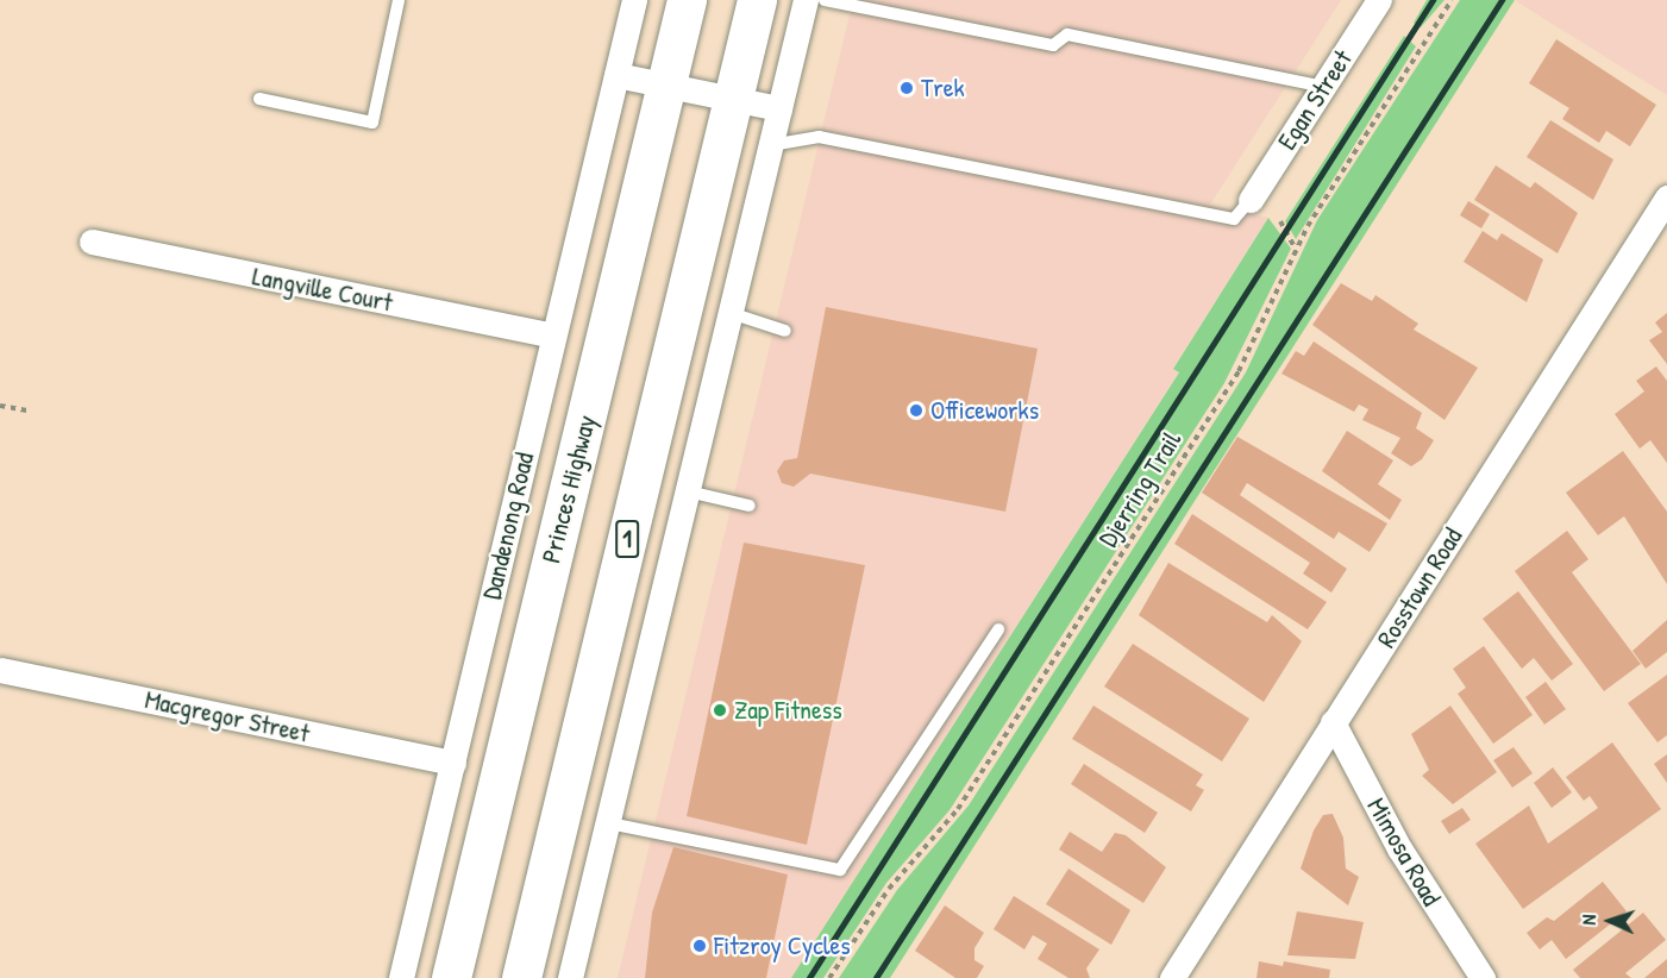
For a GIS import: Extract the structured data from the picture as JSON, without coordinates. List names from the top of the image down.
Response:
{
  "streets": {
    "highway": ["Princes Highway", "1"],
    "street": [
      "Egan Street",
      "Langville Court",
      "Dandenong Road",
      "Rosstown Road",
      "Macgregor Street",
      "Mimosa Road"
    ],
    "path": ["Djerring Trail"]
  },
  "crossings": [
    ["Langville Court", "Dandenong Road"],
    ["Dandenong Road", "Macgregor Street"],
    ["Rosstown Road", "Mimosa Road"]
  ],
  "places": [
    "Trek",
    "Officeworks",
    "Zap Fitness",
    "Fitzroy Cycles"
  ],
  "north": "left"
}
